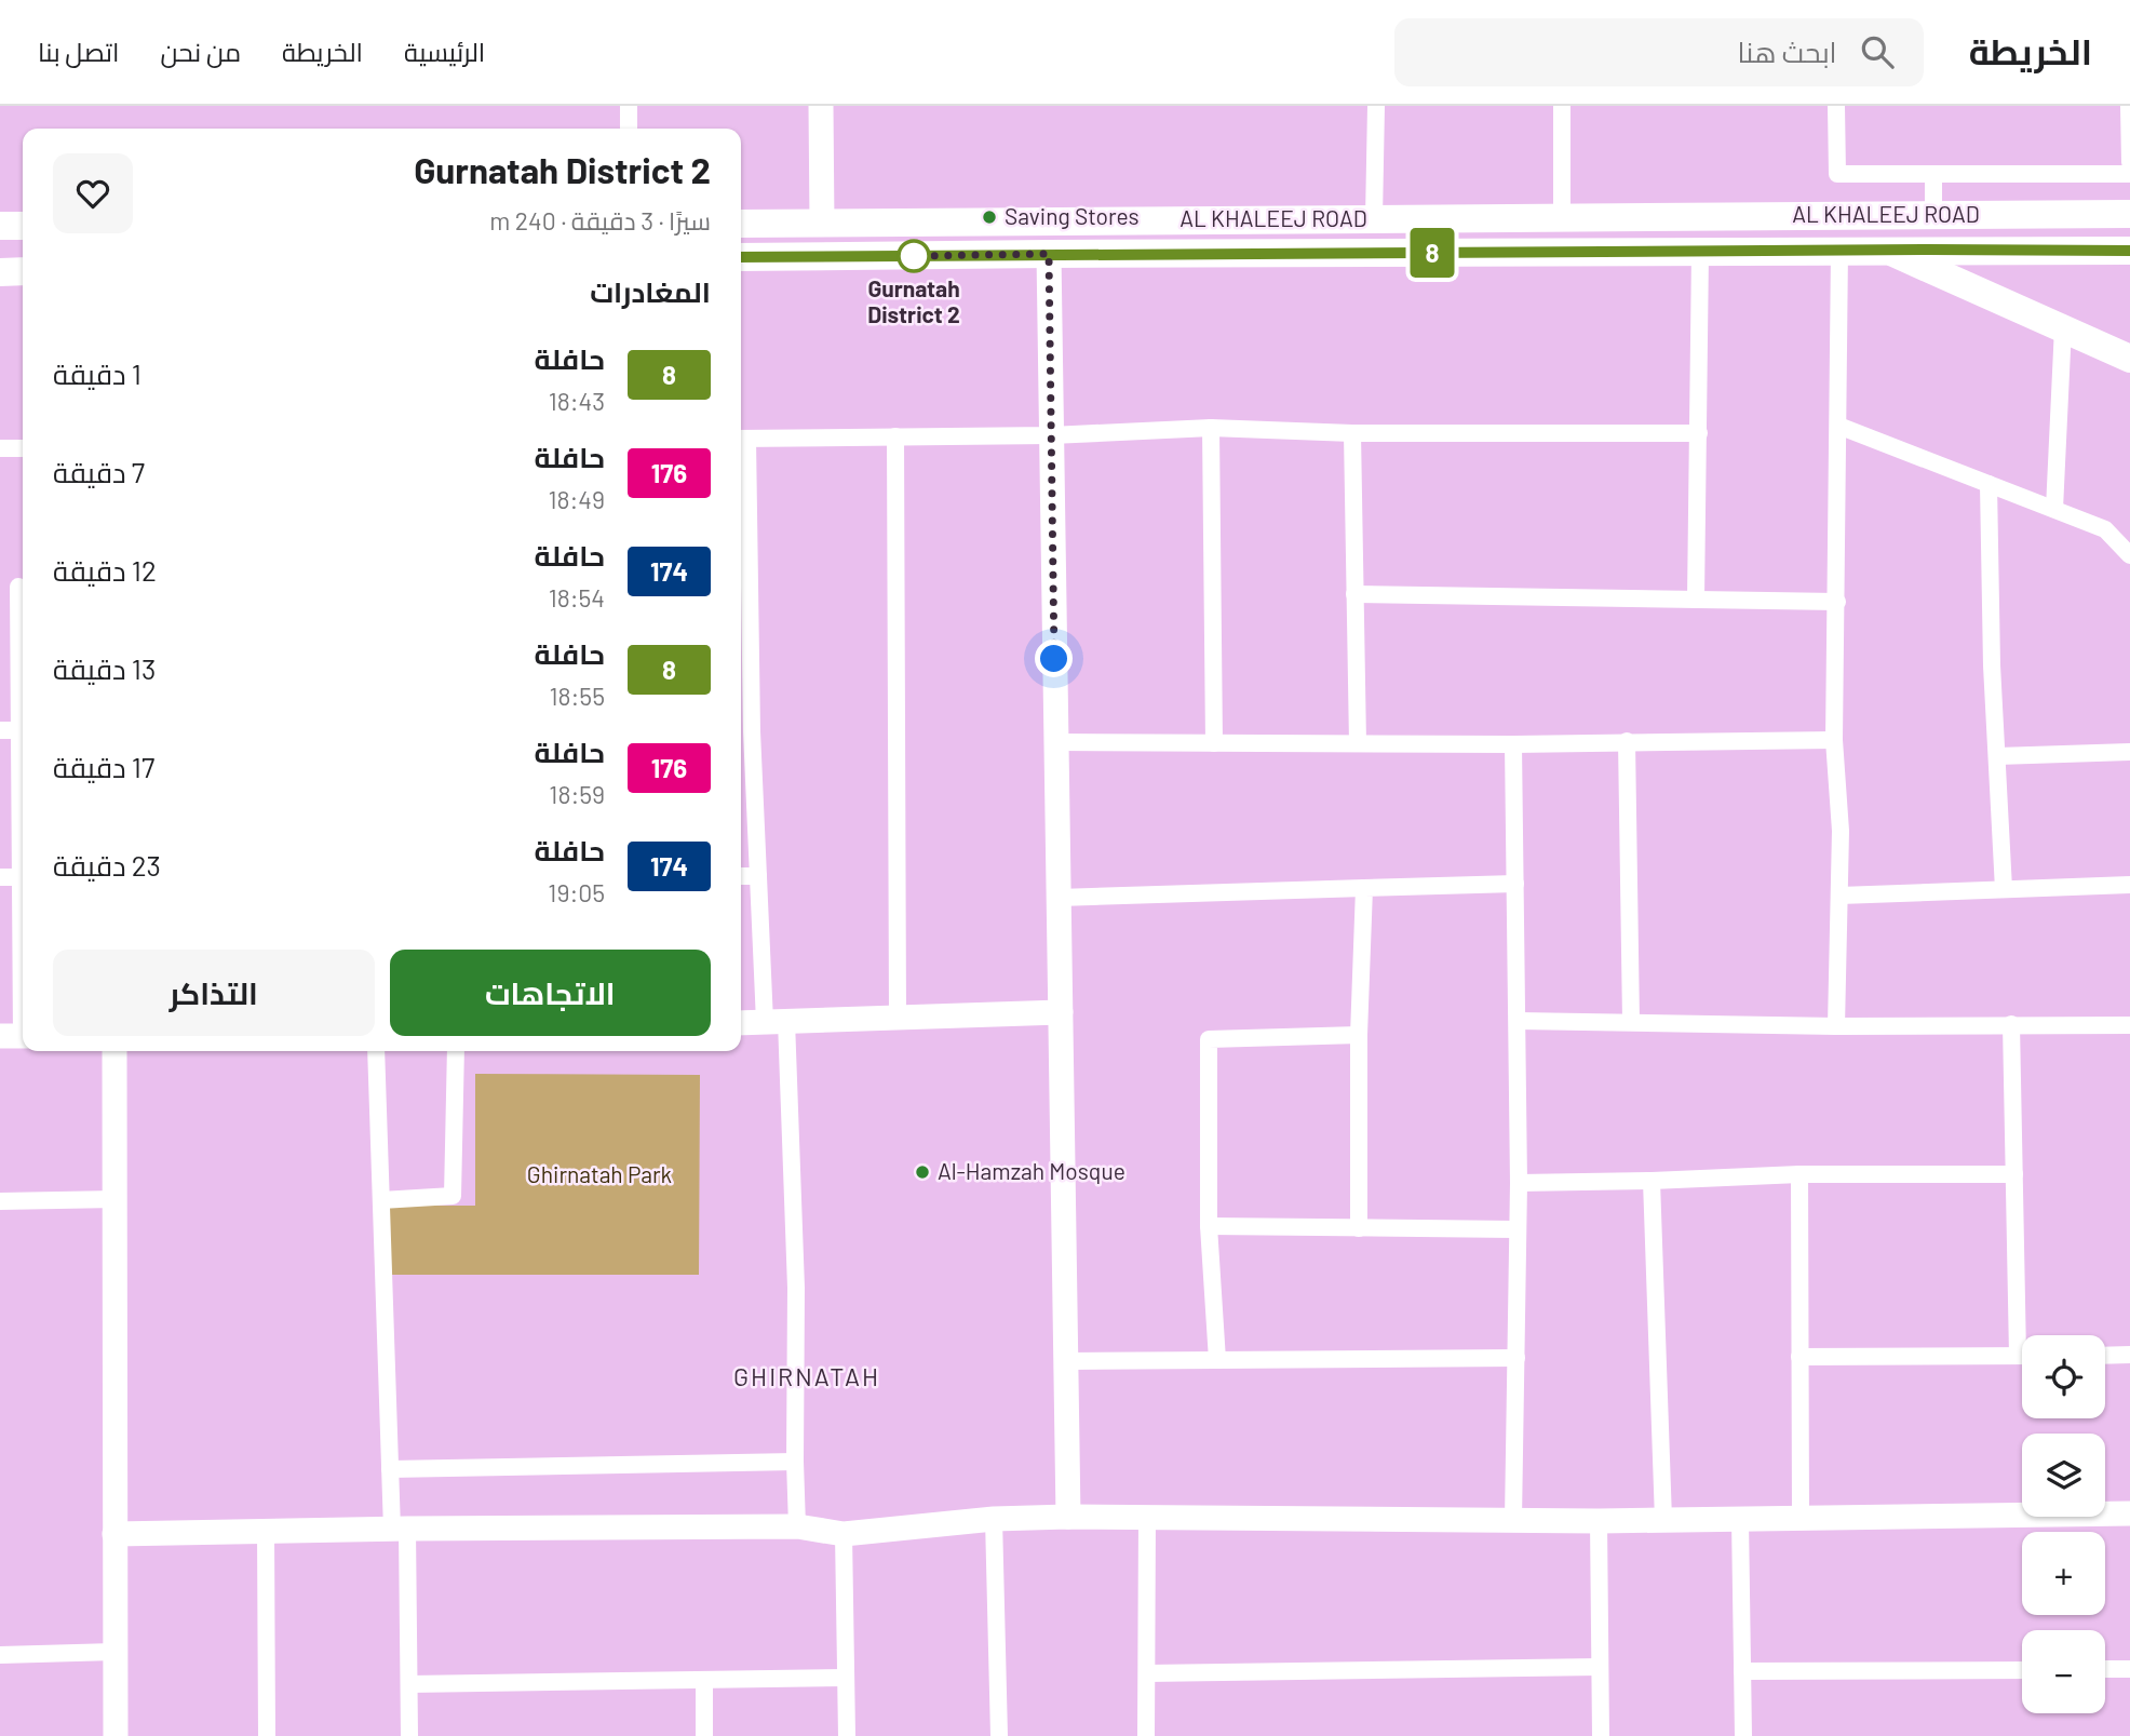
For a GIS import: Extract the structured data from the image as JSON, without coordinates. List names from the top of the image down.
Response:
{
  "streets": {
    "main road": ["AL KHALEEJ ROAD"]
  },
  "districts": ["GHIRNATAH"],
  "parks": ["Ghirnatah Park"],
  "places": ["Saving Stores", "Gurnatah District 2", "Al-Hamzah Mosque"],
  "lines": ["bus line 8"],
  "page": {
    "header": "الخريطة",
    "search": "ابحث هنا",
    "nav": [
      "الرئيسية",
      "الخريطة",
      "من نحن",
      "اتصل بنا"
    ],
    "on_map": "8",
    "heading": [
      ["Gurnatah District 2", "سيرًا · 3 دقيقة · 240 m"],
      "المغادرات"
    ],
    "list": [
      {
        "mark": "8",
        "name": "حافلة",
        "note": "18:43",
        "value": "1 دقيقة"
      },
      {
        "mark": "176",
        "name": "حافلة",
        "note": "18:49",
        "value": "7 دقيقة"
      },
      {
        "mark": "174",
        "name": "حافلة",
        "note": "18:54",
        "value": "12 دقيقة"
      },
      {
        "mark": "8",
        "name": "حافلة",
        "note": "18:55",
        "value": "13 دقيقة"
      },
      {
        "mark": "176",
        "name": "حافلة",
        "note": "18:59",
        "value": "17 دقيقة"
      },
      {
        "mark": "174",
        "name": "حافلة",
        "note": "19:05",
        "value": "23 دقيقة"
      }
    ],
    "buttons": ["الاتجاهات", "التذاكر"],
    "map_buttons": ["+", "−"]
  }
}
